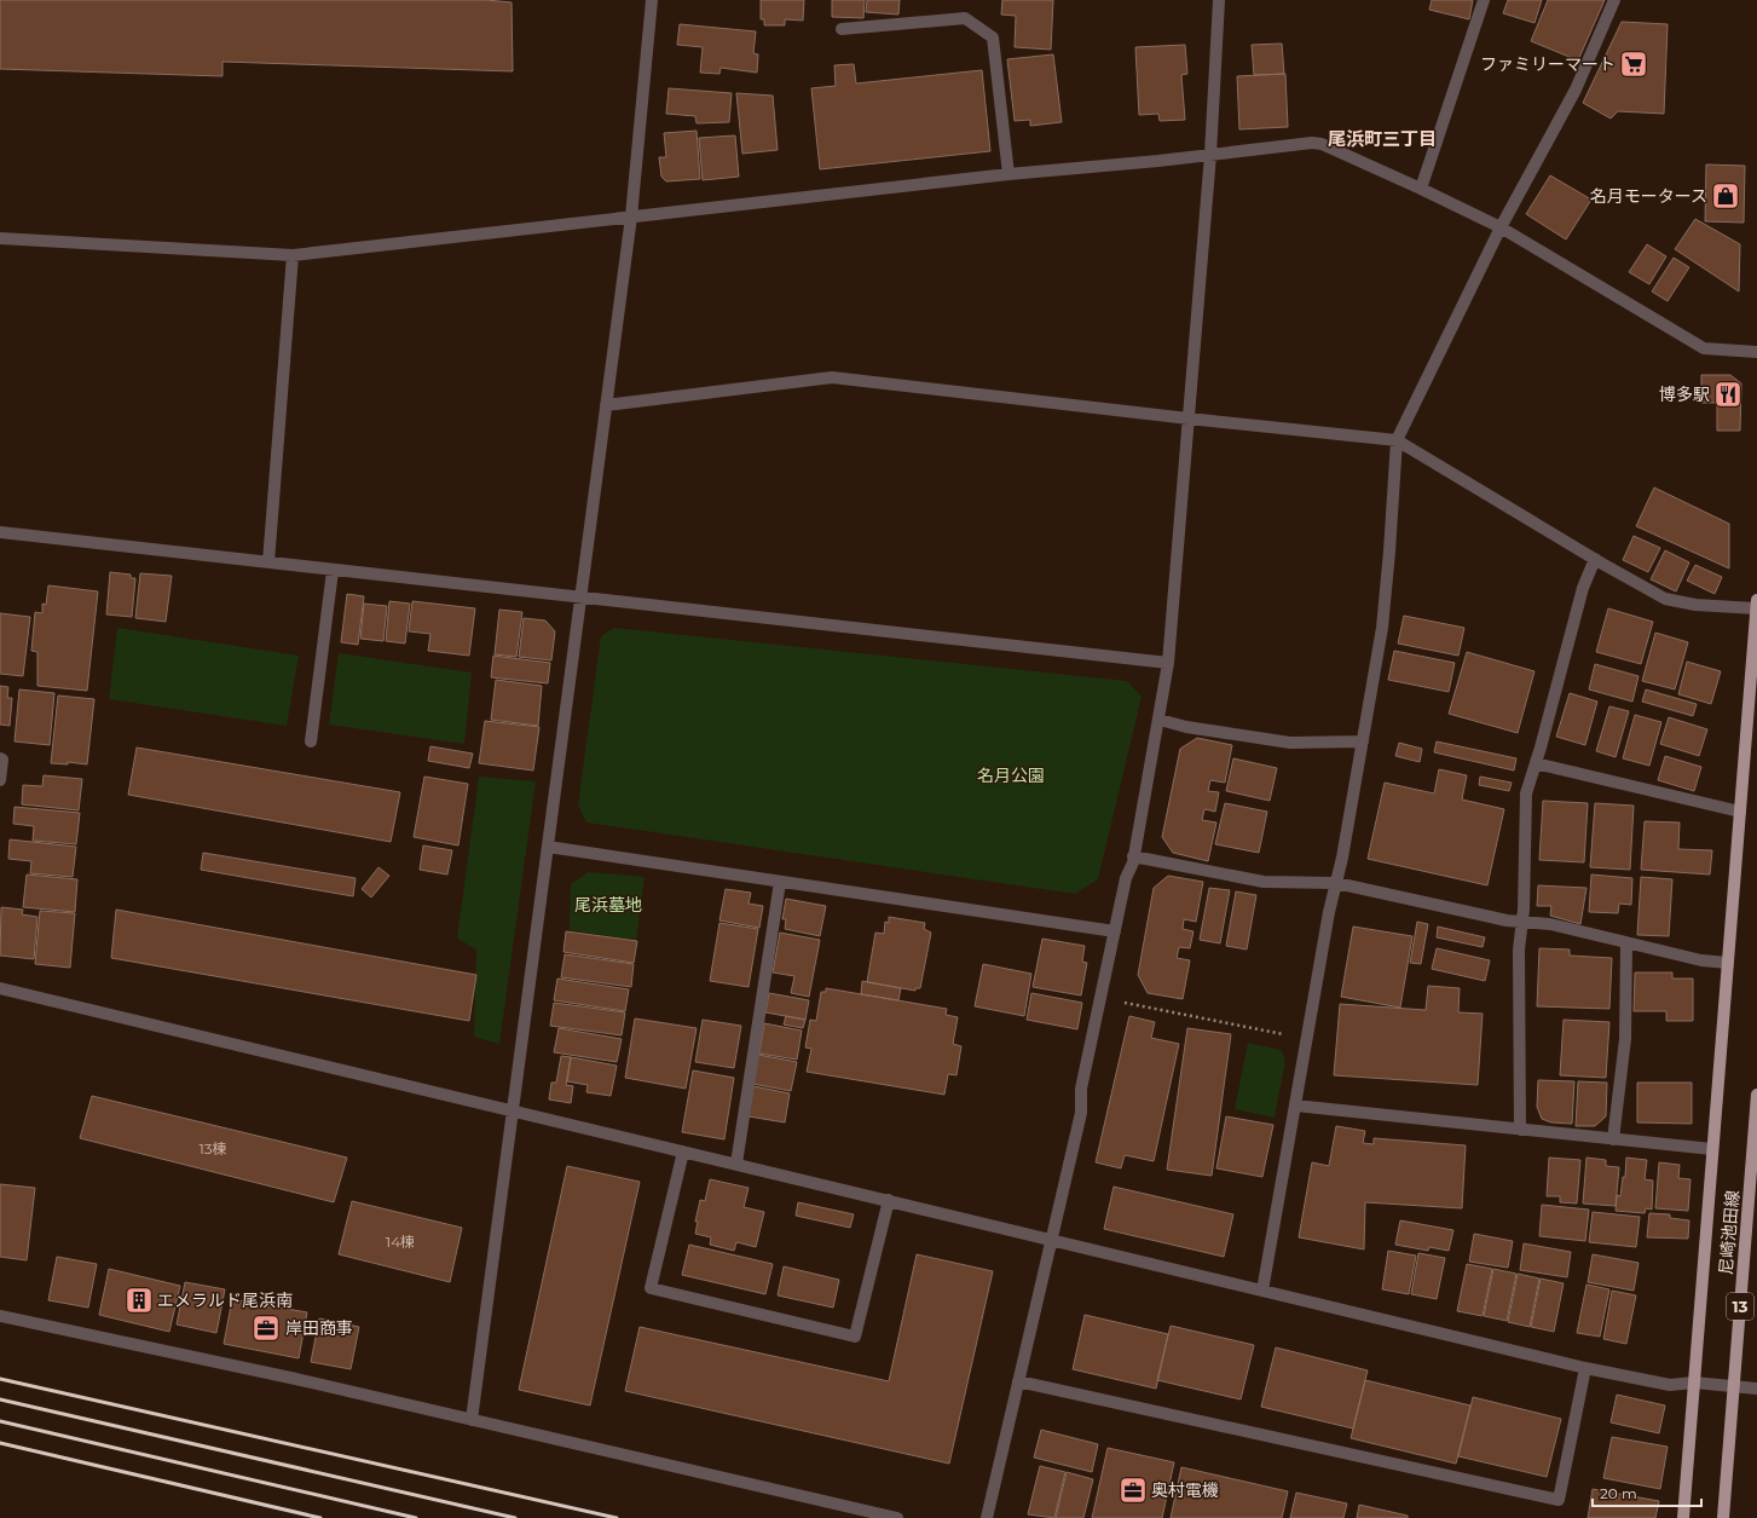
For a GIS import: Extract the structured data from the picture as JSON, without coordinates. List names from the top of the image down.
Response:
{
  "streets": {
    "main road": ["尼崎池田線", "13"]
  },
  "districts": ["尾浜町三丁目"],
  "parks": ["名月公園", "尾浜墓地"],
  "places": {
    "supermarket": ["ファミリーマート"],
    "shop": ["名月モータース"],
    "restaurant": ["博多駅"],
    "building": ["エメラルド尾浜南"],
    "office": ["岸田商事", "奥村電機"]
  },
  "house_numbers": ["13棟", "14棟"],
  "scale_bar": "20 m"
}
